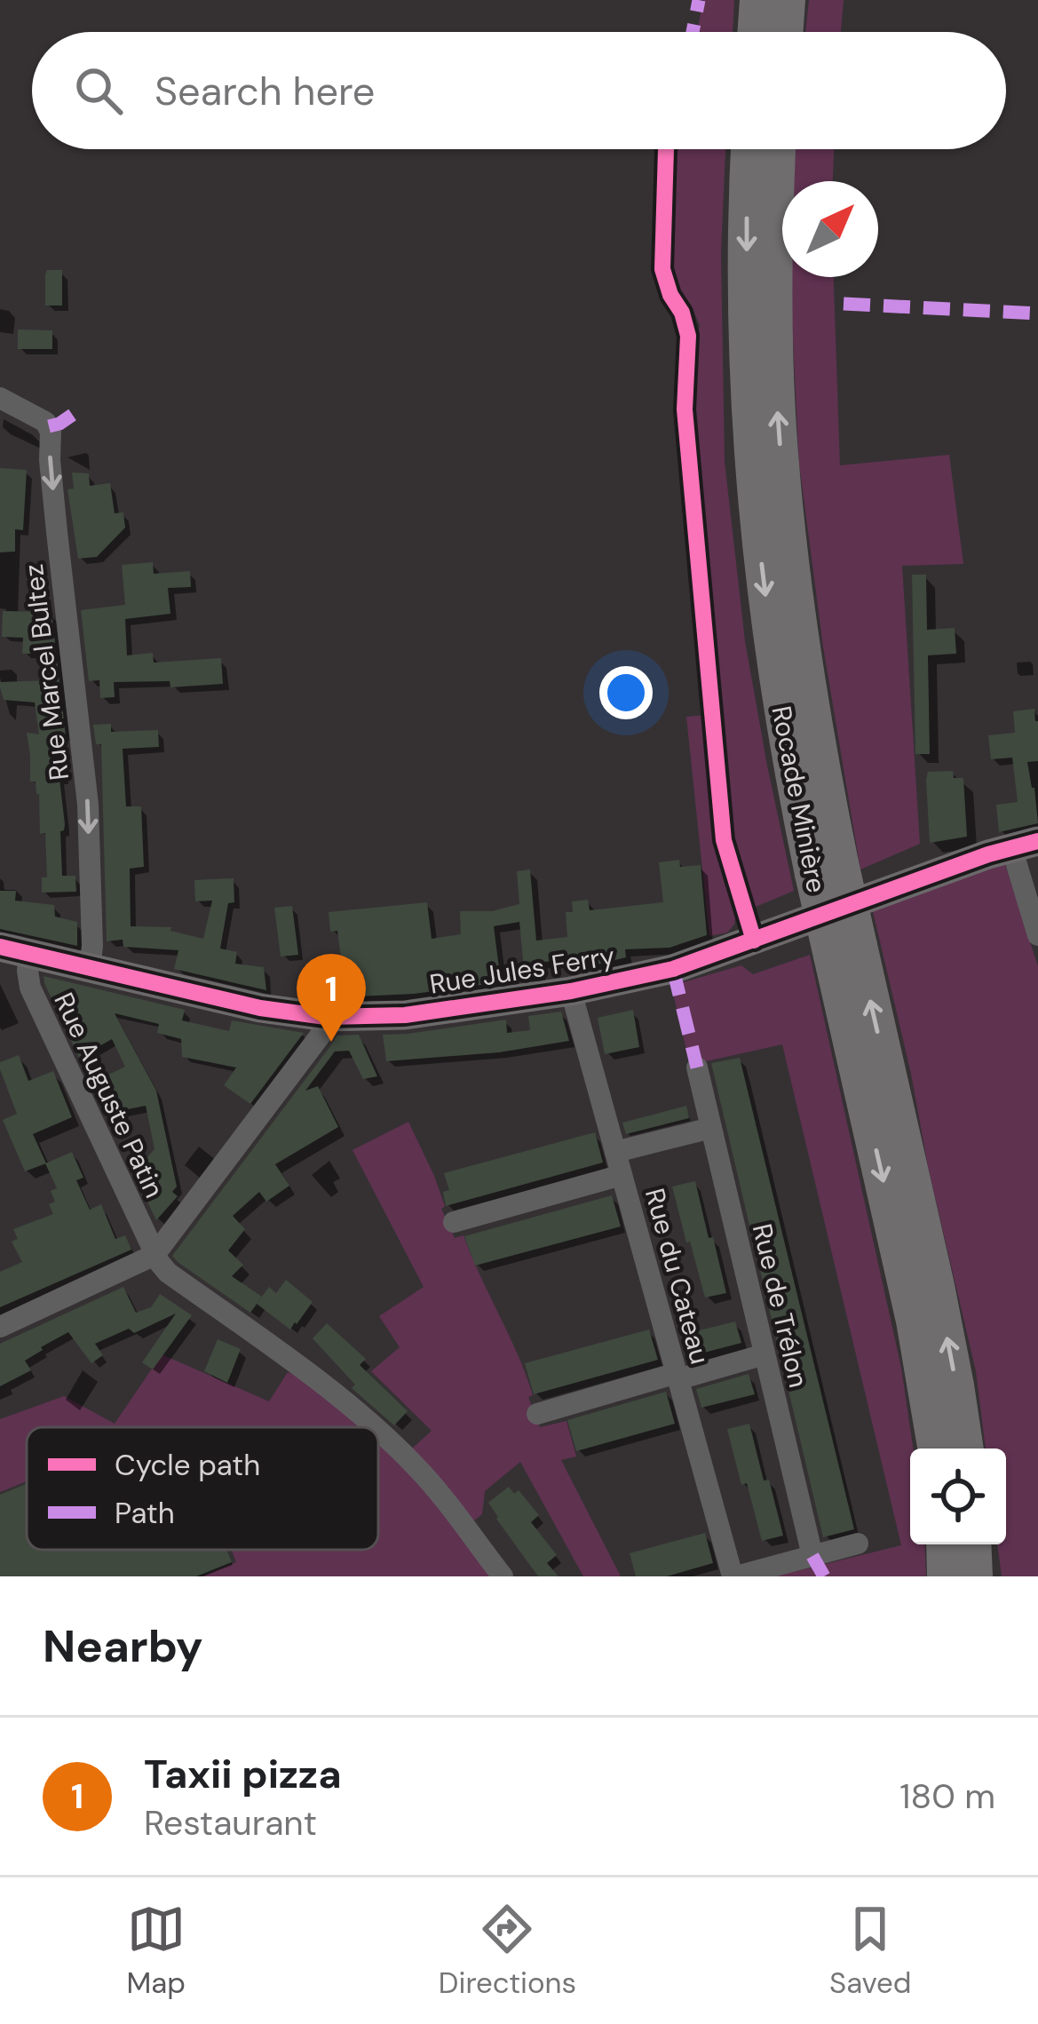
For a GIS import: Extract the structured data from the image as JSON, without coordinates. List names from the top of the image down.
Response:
{
  "streets": {
    "highway": ["Rocade Minière"],
    "street": [
      "Rue Marcel Bultez",
      "Rue Jules Ferry",
      "Rue Auguste Patin",
      "Rue du Cateau",
      "Rue de Trélon"
    ]
  },
  "crossings": [
    ["Rue Marcel Bultez", "Rue Jules Ferry"],
    ["Rue Jules Ferry", "Rue Auguste Patin"],
    ["Rue Jules Ferry", "Rue du Cateau"]
  ],
  "one_way": ["Rue Marcel Bultez"],
  "legend": ["Cycle path", "Path"],
  "north": "top right",
  "page": {
    "search": "Search here",
    "pins": "1",
    "heading": "Nearby",
    "list": [
      {
        "mark": "1",
        "name": "Taxii pizza",
        "note": "Restaurant",
        "value": "180 m"
      }
    ],
    "nav": ["Map", "Directions", "Saved"]
  }
}
